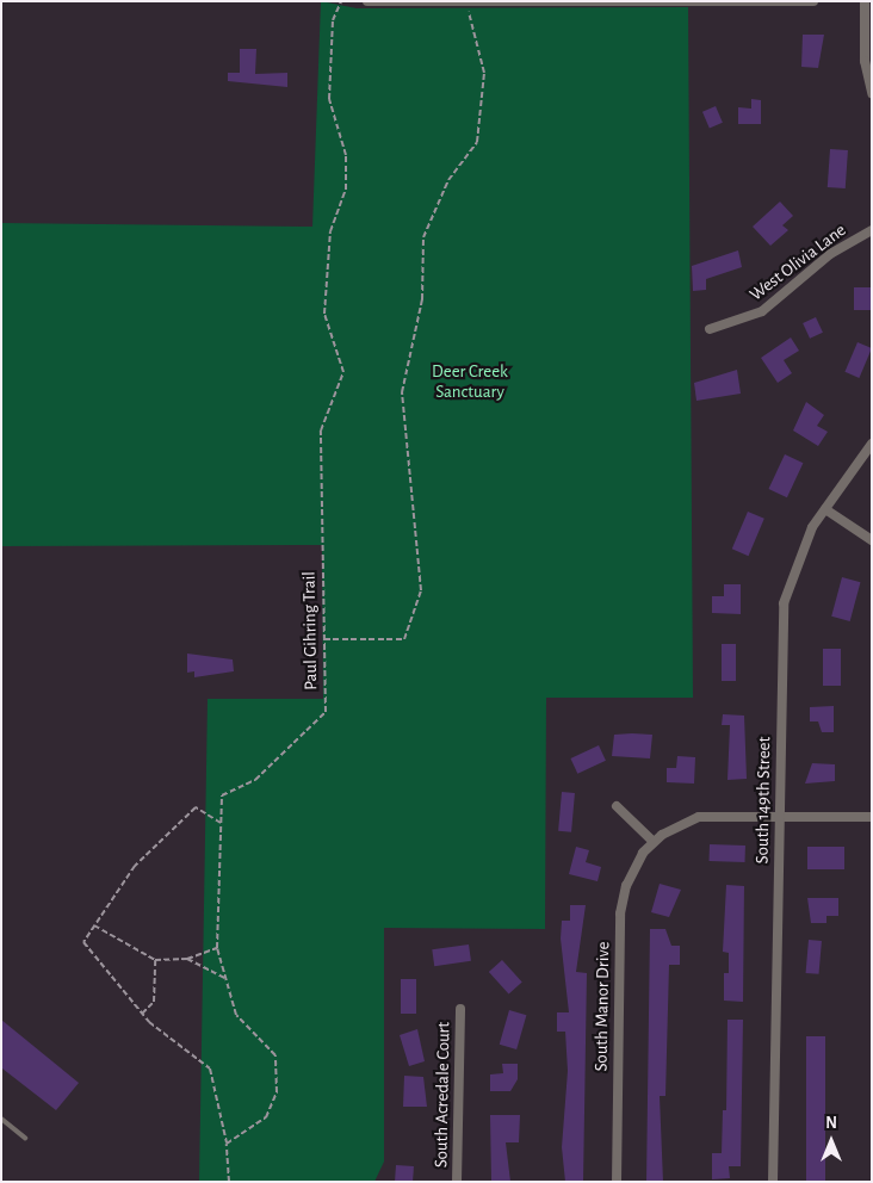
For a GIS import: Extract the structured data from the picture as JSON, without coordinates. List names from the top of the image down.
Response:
{
  "streets": {
    "street": [
      "West Olivia Lane",
      "South 149th Street",
      "South Manor Drive",
      "South Acredale Court"
    ],
    "path": ["Paul Gihring Trail"]
  },
  "parks": ["Deer Creek Sanctuary"],
  "north": "top"
}
